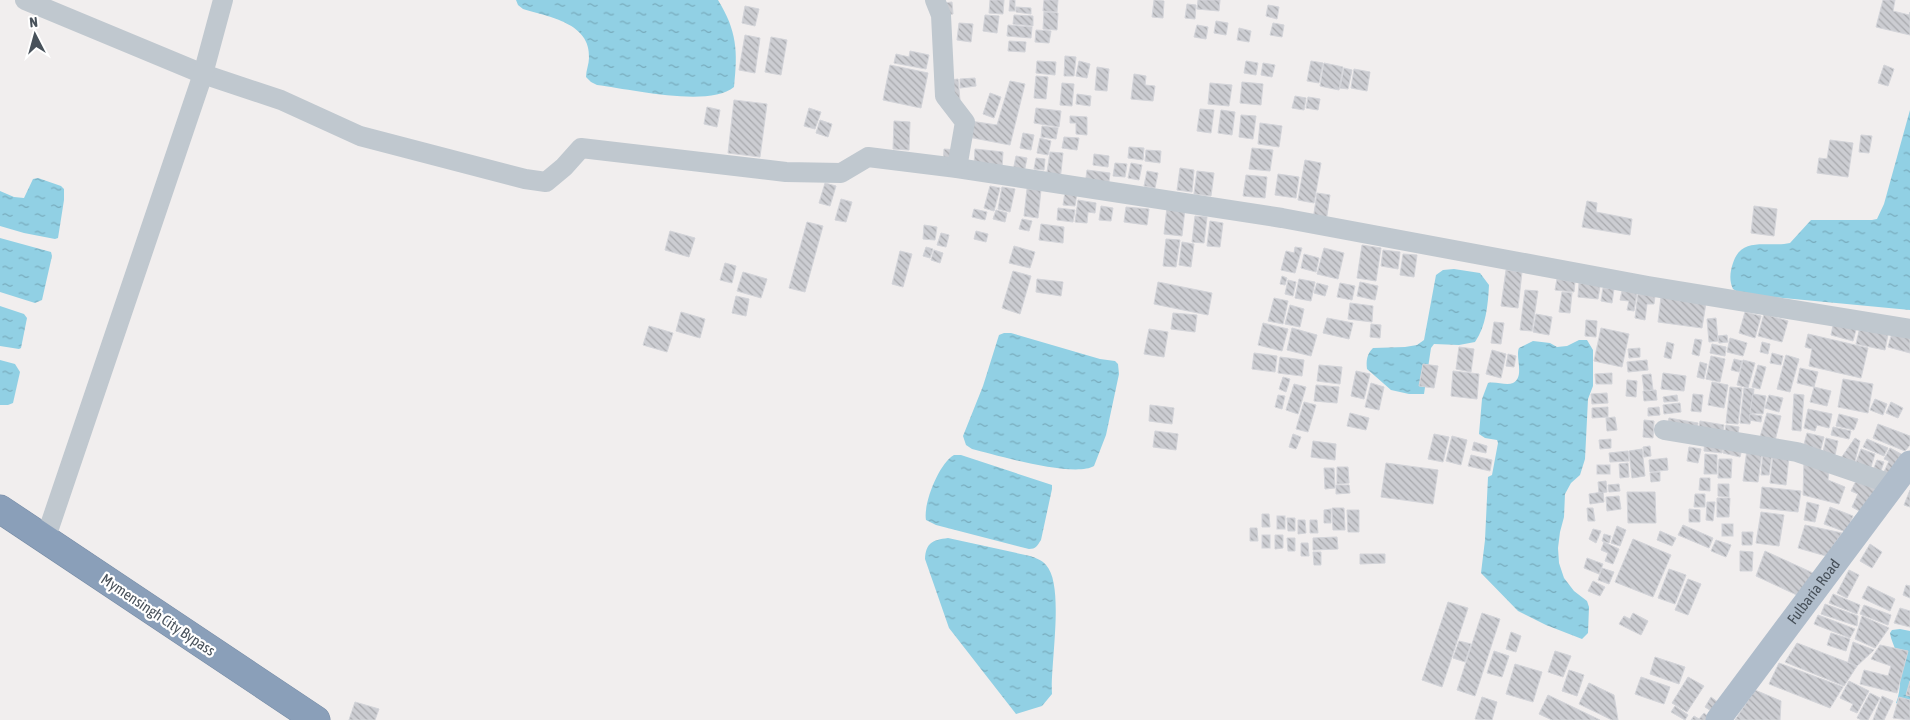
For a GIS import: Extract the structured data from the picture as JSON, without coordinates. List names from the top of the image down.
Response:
{
  "streets": {
    "highway": ["Mymensingh City Bypass"],
    "main road": ["Fulbaria Road"]
  },
  "north": "top"
}
